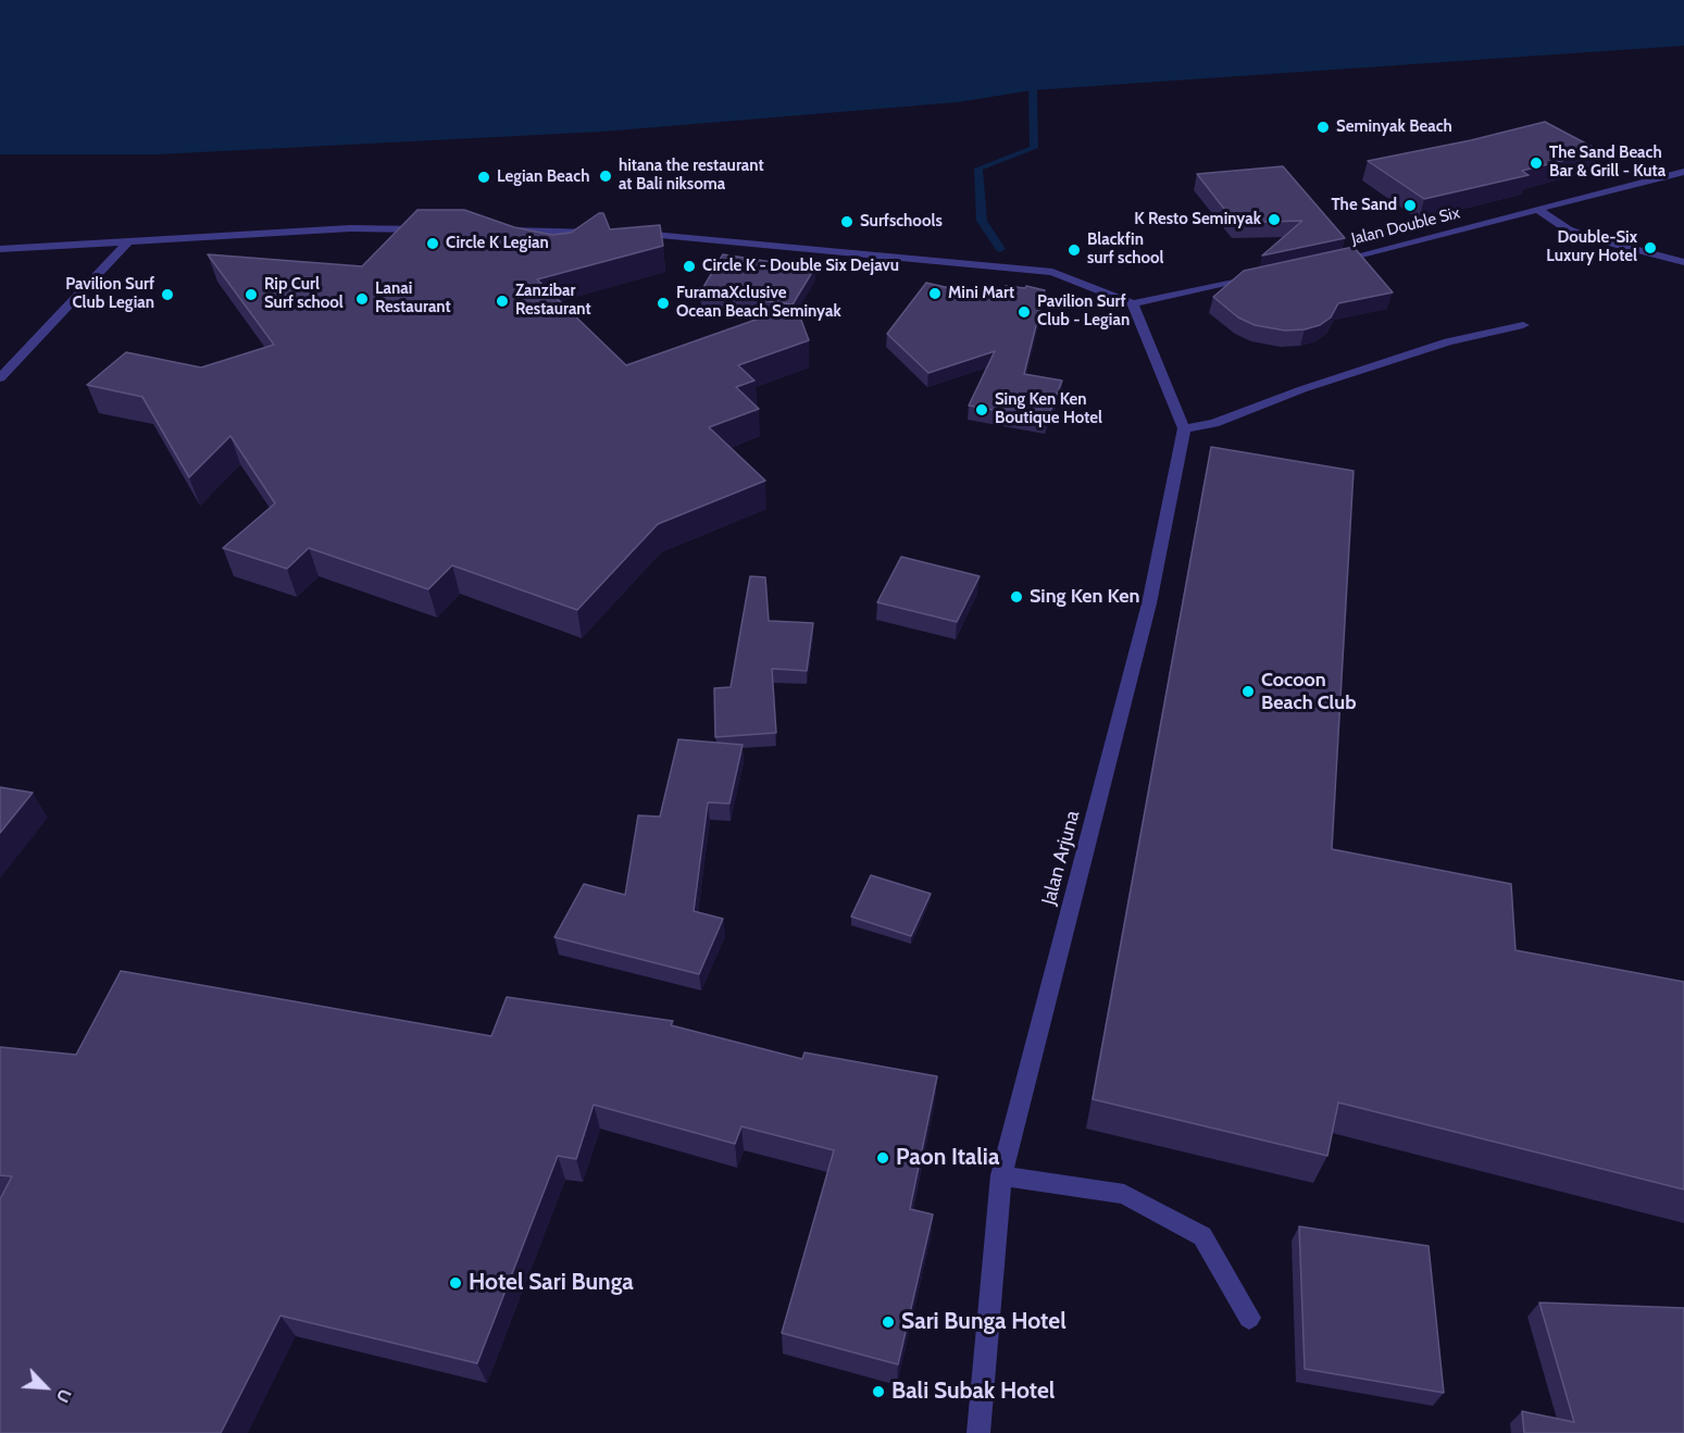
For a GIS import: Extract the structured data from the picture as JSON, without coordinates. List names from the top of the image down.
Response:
{
  "streets": {
    "street": ["Jalan Double Six", "Jalan Arjuna"]
  },
  "places": [
    "Seminyak Beach",
    "The Sand Beach Bar & Grill - Kuta",
    "hitana the restaurant at Bali niksoma",
    "Legian Beach",
    "The Sand",
    "K Resto Seminyak",
    "Surfschools",
    "Circle K Legian",
    "Double-Six Luxury Hotel",
    "Blackfin surf school",
    "Circle K - Double Six Dejavu",
    "Mini Mart",
    "Pavilion Surf Club Legian",
    "Rip Curl Surf school",
    "Lanai Restaurant",
    "Zanzibar Restaurant",
    "FuramaXclusive Ocean Beach Seminyak",
    "Pavilion Surf Club - Legian",
    "Sing Ken Ken Boutique Hotel",
    "Sing Ken Ken",
    "Cocoon Beach Club",
    "Paon Italia",
    "Hotel Sari Bunga",
    "Sari Bunga Hotel",
    "Bali Subak Hotel"
  ],
  "north": "bottom right"
}
